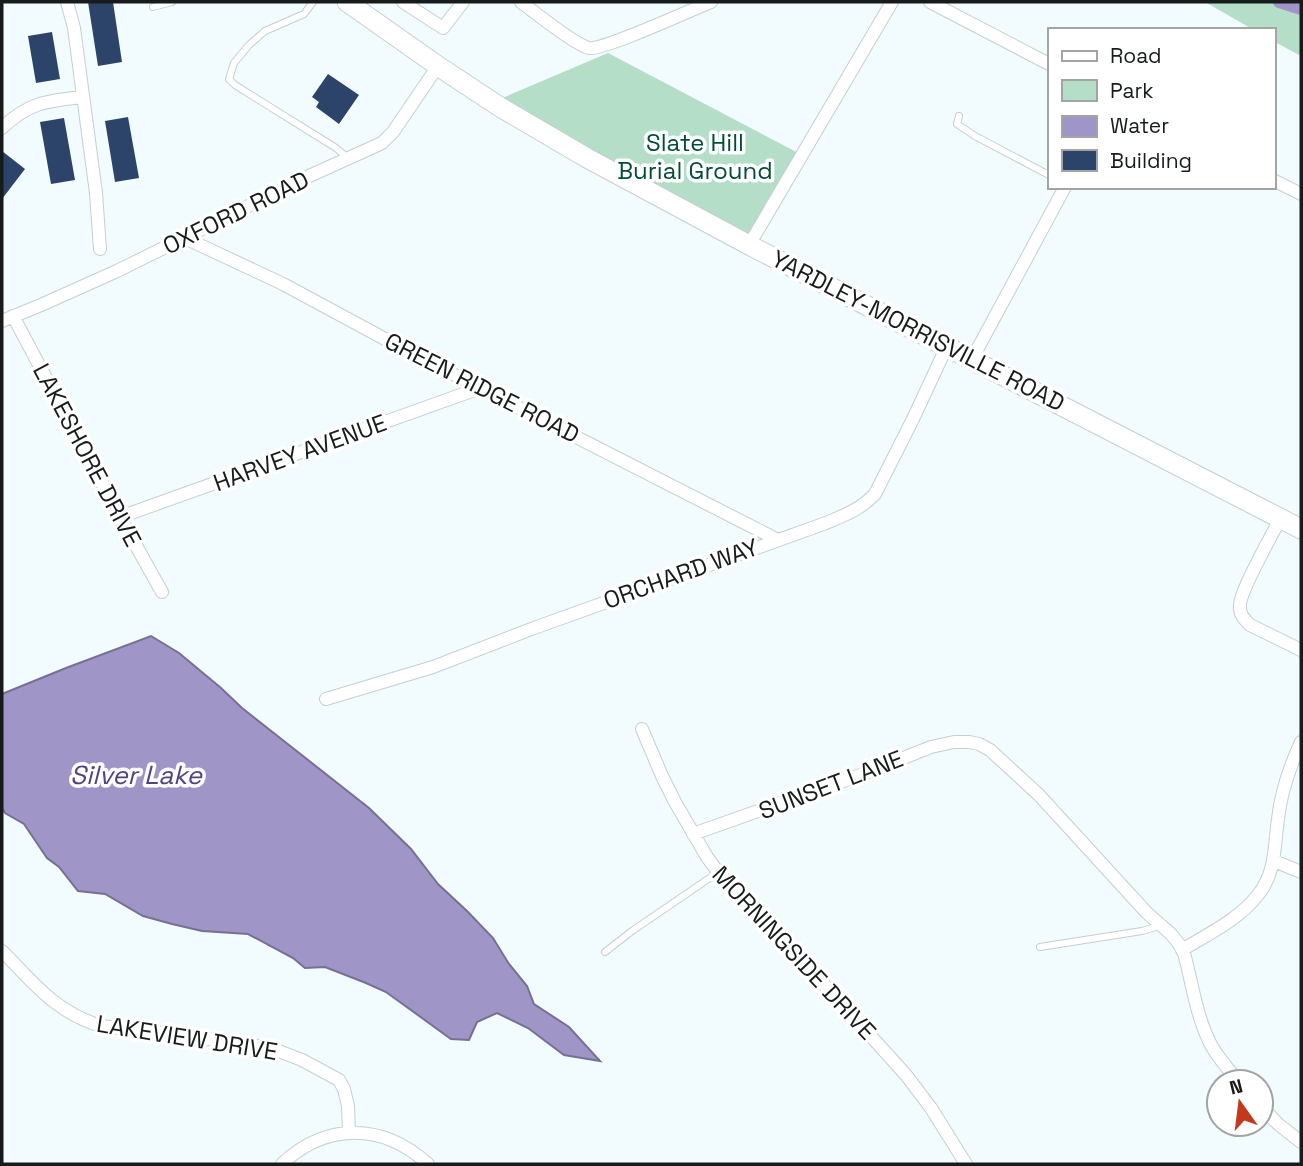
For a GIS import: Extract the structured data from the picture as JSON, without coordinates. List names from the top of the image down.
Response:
{
  "streets": {
    "main road": ["YARDLEY-MORRISVILLE ROAD"],
    "street": [
      "OXFORD ROAD",
      "GREEN RIDGE ROAD",
      "HARVEY AVENUE",
      "LAKESHORE DRIVE",
      "ORCHARD WAY",
      "SUNSET LANE",
      "MORNINGSIDE DRIVE",
      "LAKEVIEW DRIVE"
    ]
  },
  "crossings": [
    ["OXFORD ROAD", "YARDLEY-MORRISVILLE ROAD"],
    ["OXFORD ROAD", "GREEN RIDGE ROAD"],
    ["OXFORD ROAD", "LAKESHORE DRIVE"],
    ["YARDLEY-MORRISVILLE ROAD", "ORCHARD WAY"],
    ["GREEN RIDGE ROAD", "HARVEY AVENUE"],
    ["GREEN RIDGE ROAD", "ORCHARD WAY"],
    ["HARVEY AVENUE", "LAKESHORE DRIVE"],
    ["SUNSET LANE", "MORNINGSIDE DRIVE"]
  ],
  "water": ["Silver Lake"],
  "parks": ["Slate Hill Burial Ground"],
  "legend": [
    "Road",
    "Park",
    "Water",
    "Building"
  ],
  "north": "top"
}
